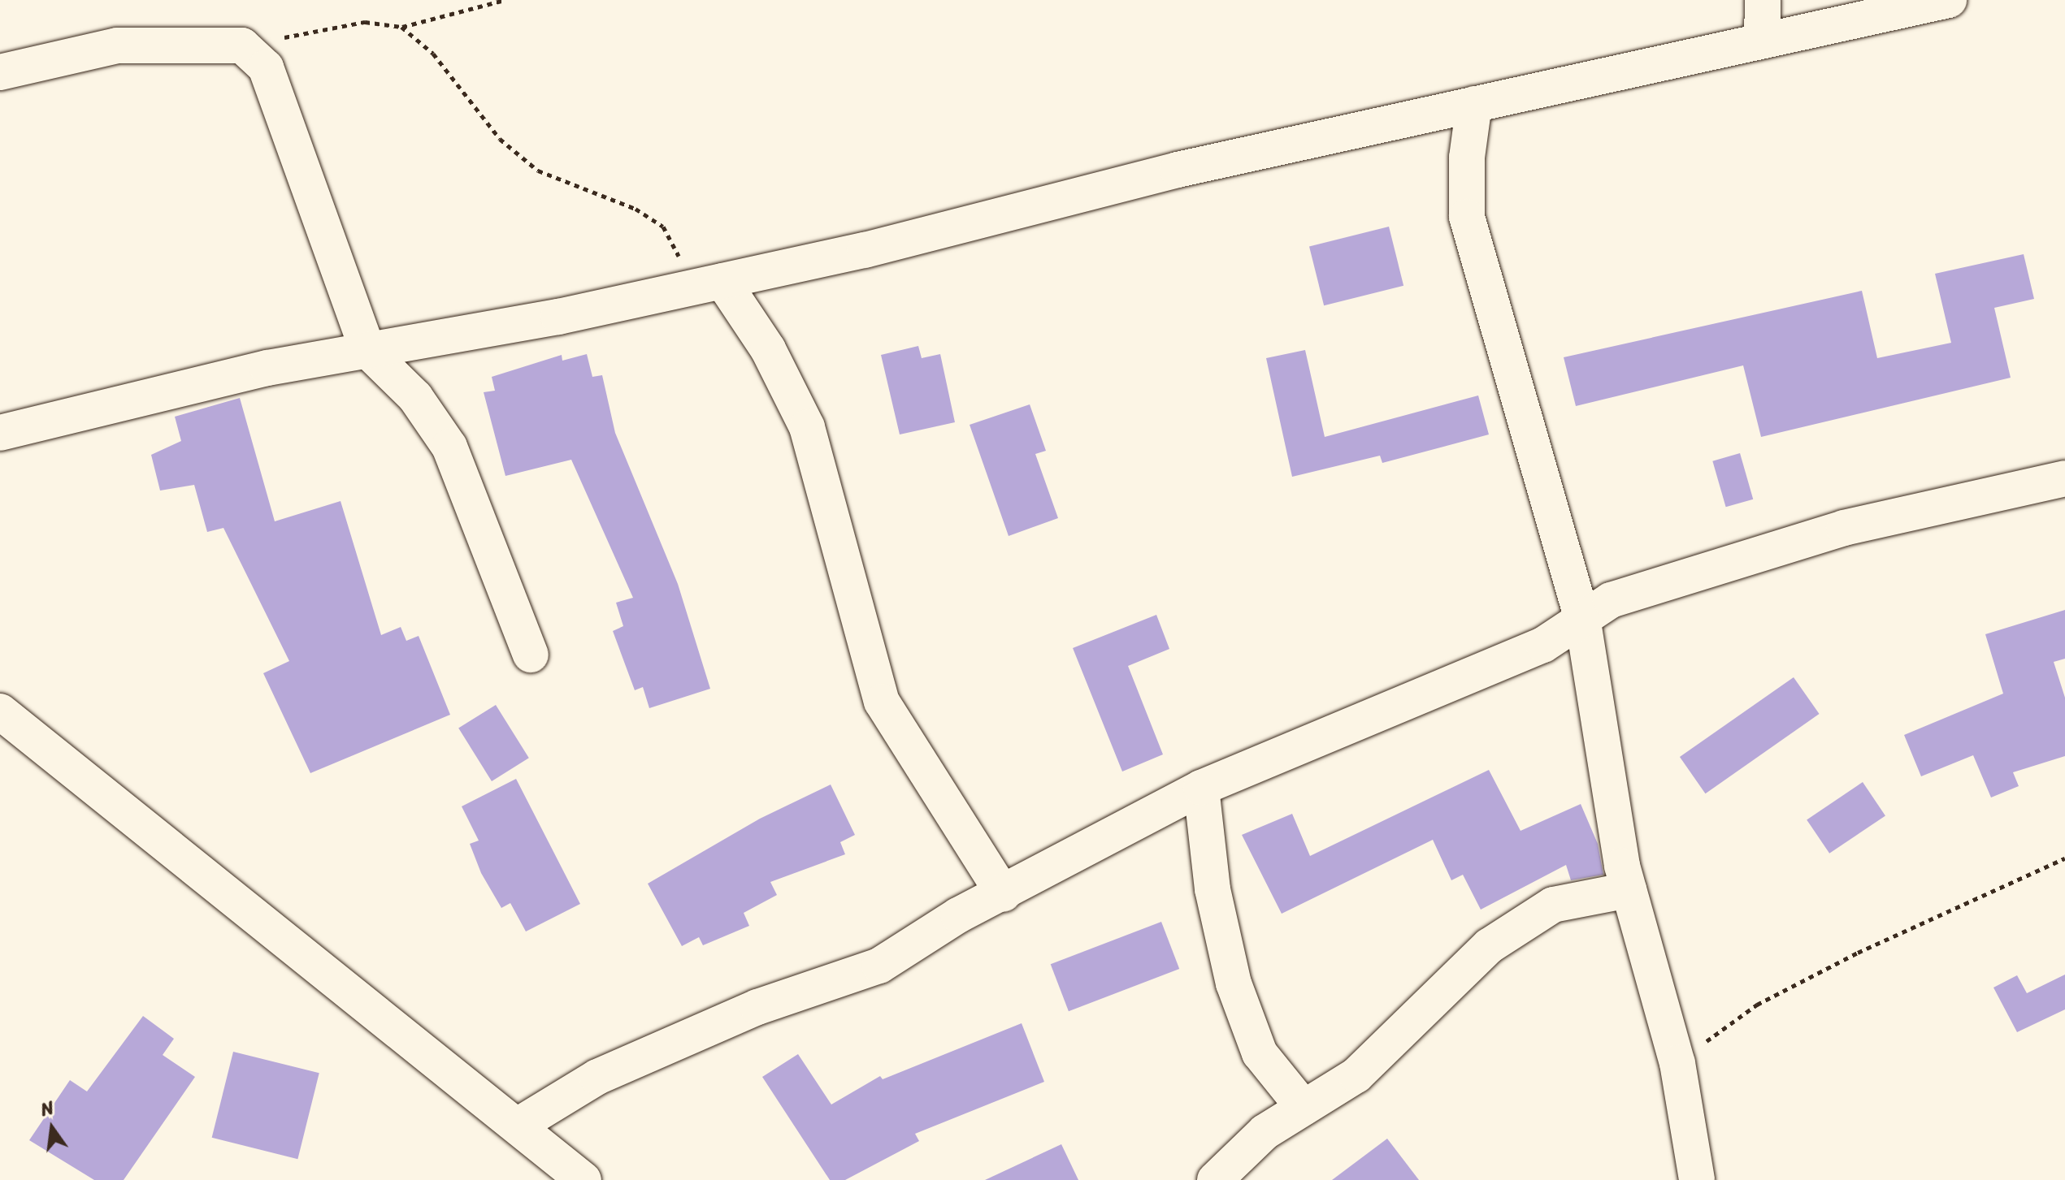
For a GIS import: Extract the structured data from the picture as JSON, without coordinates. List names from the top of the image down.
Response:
{
  "north": "top"
}
